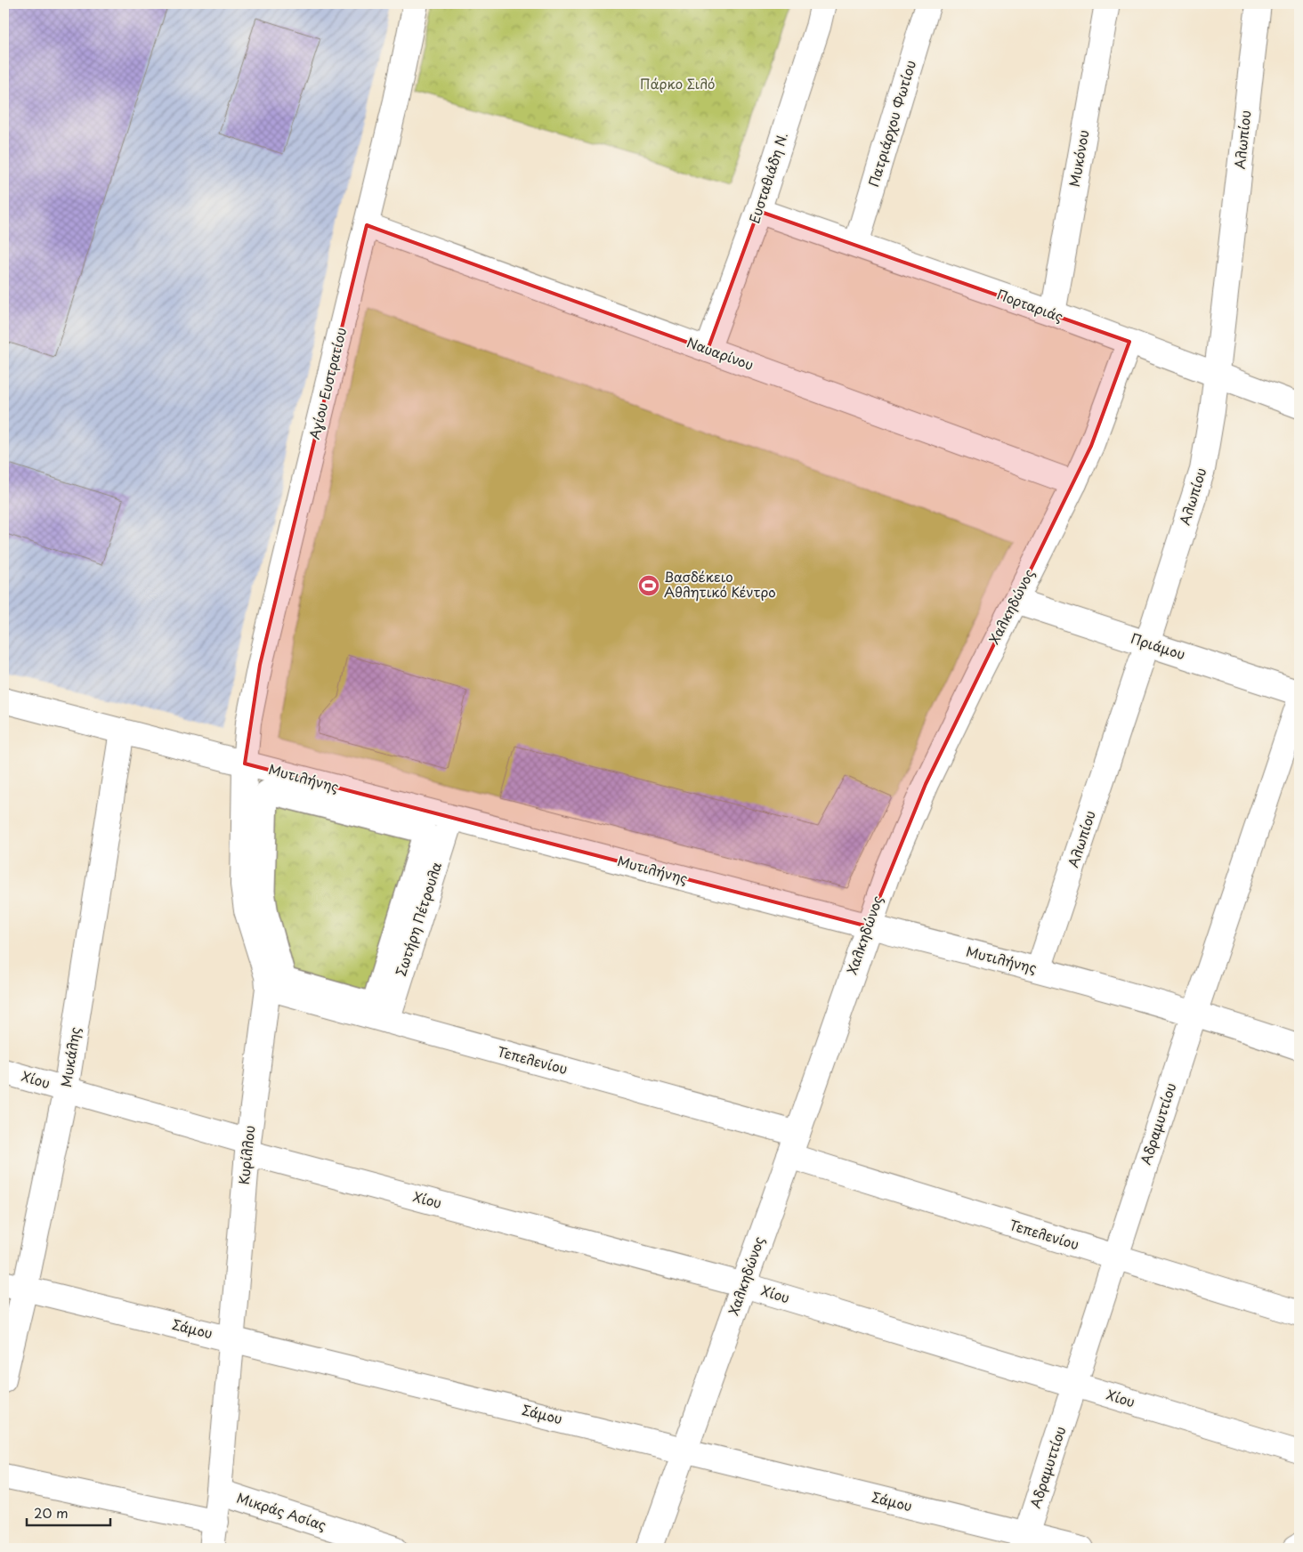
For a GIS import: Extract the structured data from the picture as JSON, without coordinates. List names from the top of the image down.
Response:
{
  "streets": {
    "street": [
      "Πατριάρχου Φωτίου",
      "Αλωπίου",
      "Μυκόνου",
      "Ευσταθιάδη Ν.",
      "Πορταριάς",
      "Ναυαρίνου",
      "Αγίου Ευστρατίου",
      "Χαλκηδώνος",
      "Πριάμου",
      "Μυτιλήνης",
      "Σωτήρη Πέτρουλα",
      "Μυκάλης",
      "Τεπελενίου",
      "Χίου",
      "Αδραμυττίου",
      "Κυρίλλου",
      "Σάμου",
      "Μικράς Ασίας"
    ]
  },
  "crossings": [
    ["Πατριάρχου Φωτίου", "Πορταριάς"],
    ["Αλωπίου", "Πορταριάς"],
    ["Αλωπίου", "Πριάμου"],
    ["Αλωπίου", "Μυτιλήνης"],
    ["Μυκόνου", "Πορταριάς"],
    ["Ευσταθιάδη Ν.", "Πορταριάς"],
    ["Ευσταθιάδη Ν.", "Ναυαρίνου"],
    ["Πορταριάς", "Χαλκηδώνος"],
    ["Ναυαρίνου", "Αγίου Ευστρατίου"],
    ["Ναυαρίνου", "Χαλκηδώνος"],
    ["Αγίου Ευστρατίου", "Μυτιλήνης"],
    ["Αγίου Ευστρατίου", "Κυρίλλου"],
    ["Χαλκηδώνος", "Πριάμου"],
    ["Χαλκηδώνος", "Μυτιλήνης"],
    ["Χαλκηδώνος", "Τεπελενίου"],
    ["Χαλκηδώνος", "Χίου"],
    ["Χαλκηδώνος", "Σάμου"],
    ["Μυτιλήνης", "Σωτήρη Πέτρουλα"],
    ["Μυτιλήνης", "Μυκάλης"],
    ["Μυτιλήνης", "Αδραμυττίου"],
    ["Μυτιλήνης", "Κυρίλλου"],
    ["Σωτήρη Πέτρουλα", "Τεπελενίου"],
    ["Μυκάλης", "Χίου"],
    ["Μυκάλης", "Σάμου"],
    ["Τεπελενίου", "Αδραμυττίου"],
    ["Τεπελενίου", "Κυρίλλου"],
    ["Χίου", "Αδραμυττίου"],
    ["Χίου", "Κυρίλλου"],
    ["Αδραμυττίου", "Σάμου"],
    ["Κυρίλλου", "Σάμου"],
    ["Κυρίλλου", "Μικράς Ασίας"]
  ],
  "parks": ["Πάρκο Σιλό"],
  "places": {
    "sports": ["Βασδέκειο Αθλητικό Κέντρο"]
  },
  "scale_bar": "20 m"
}
